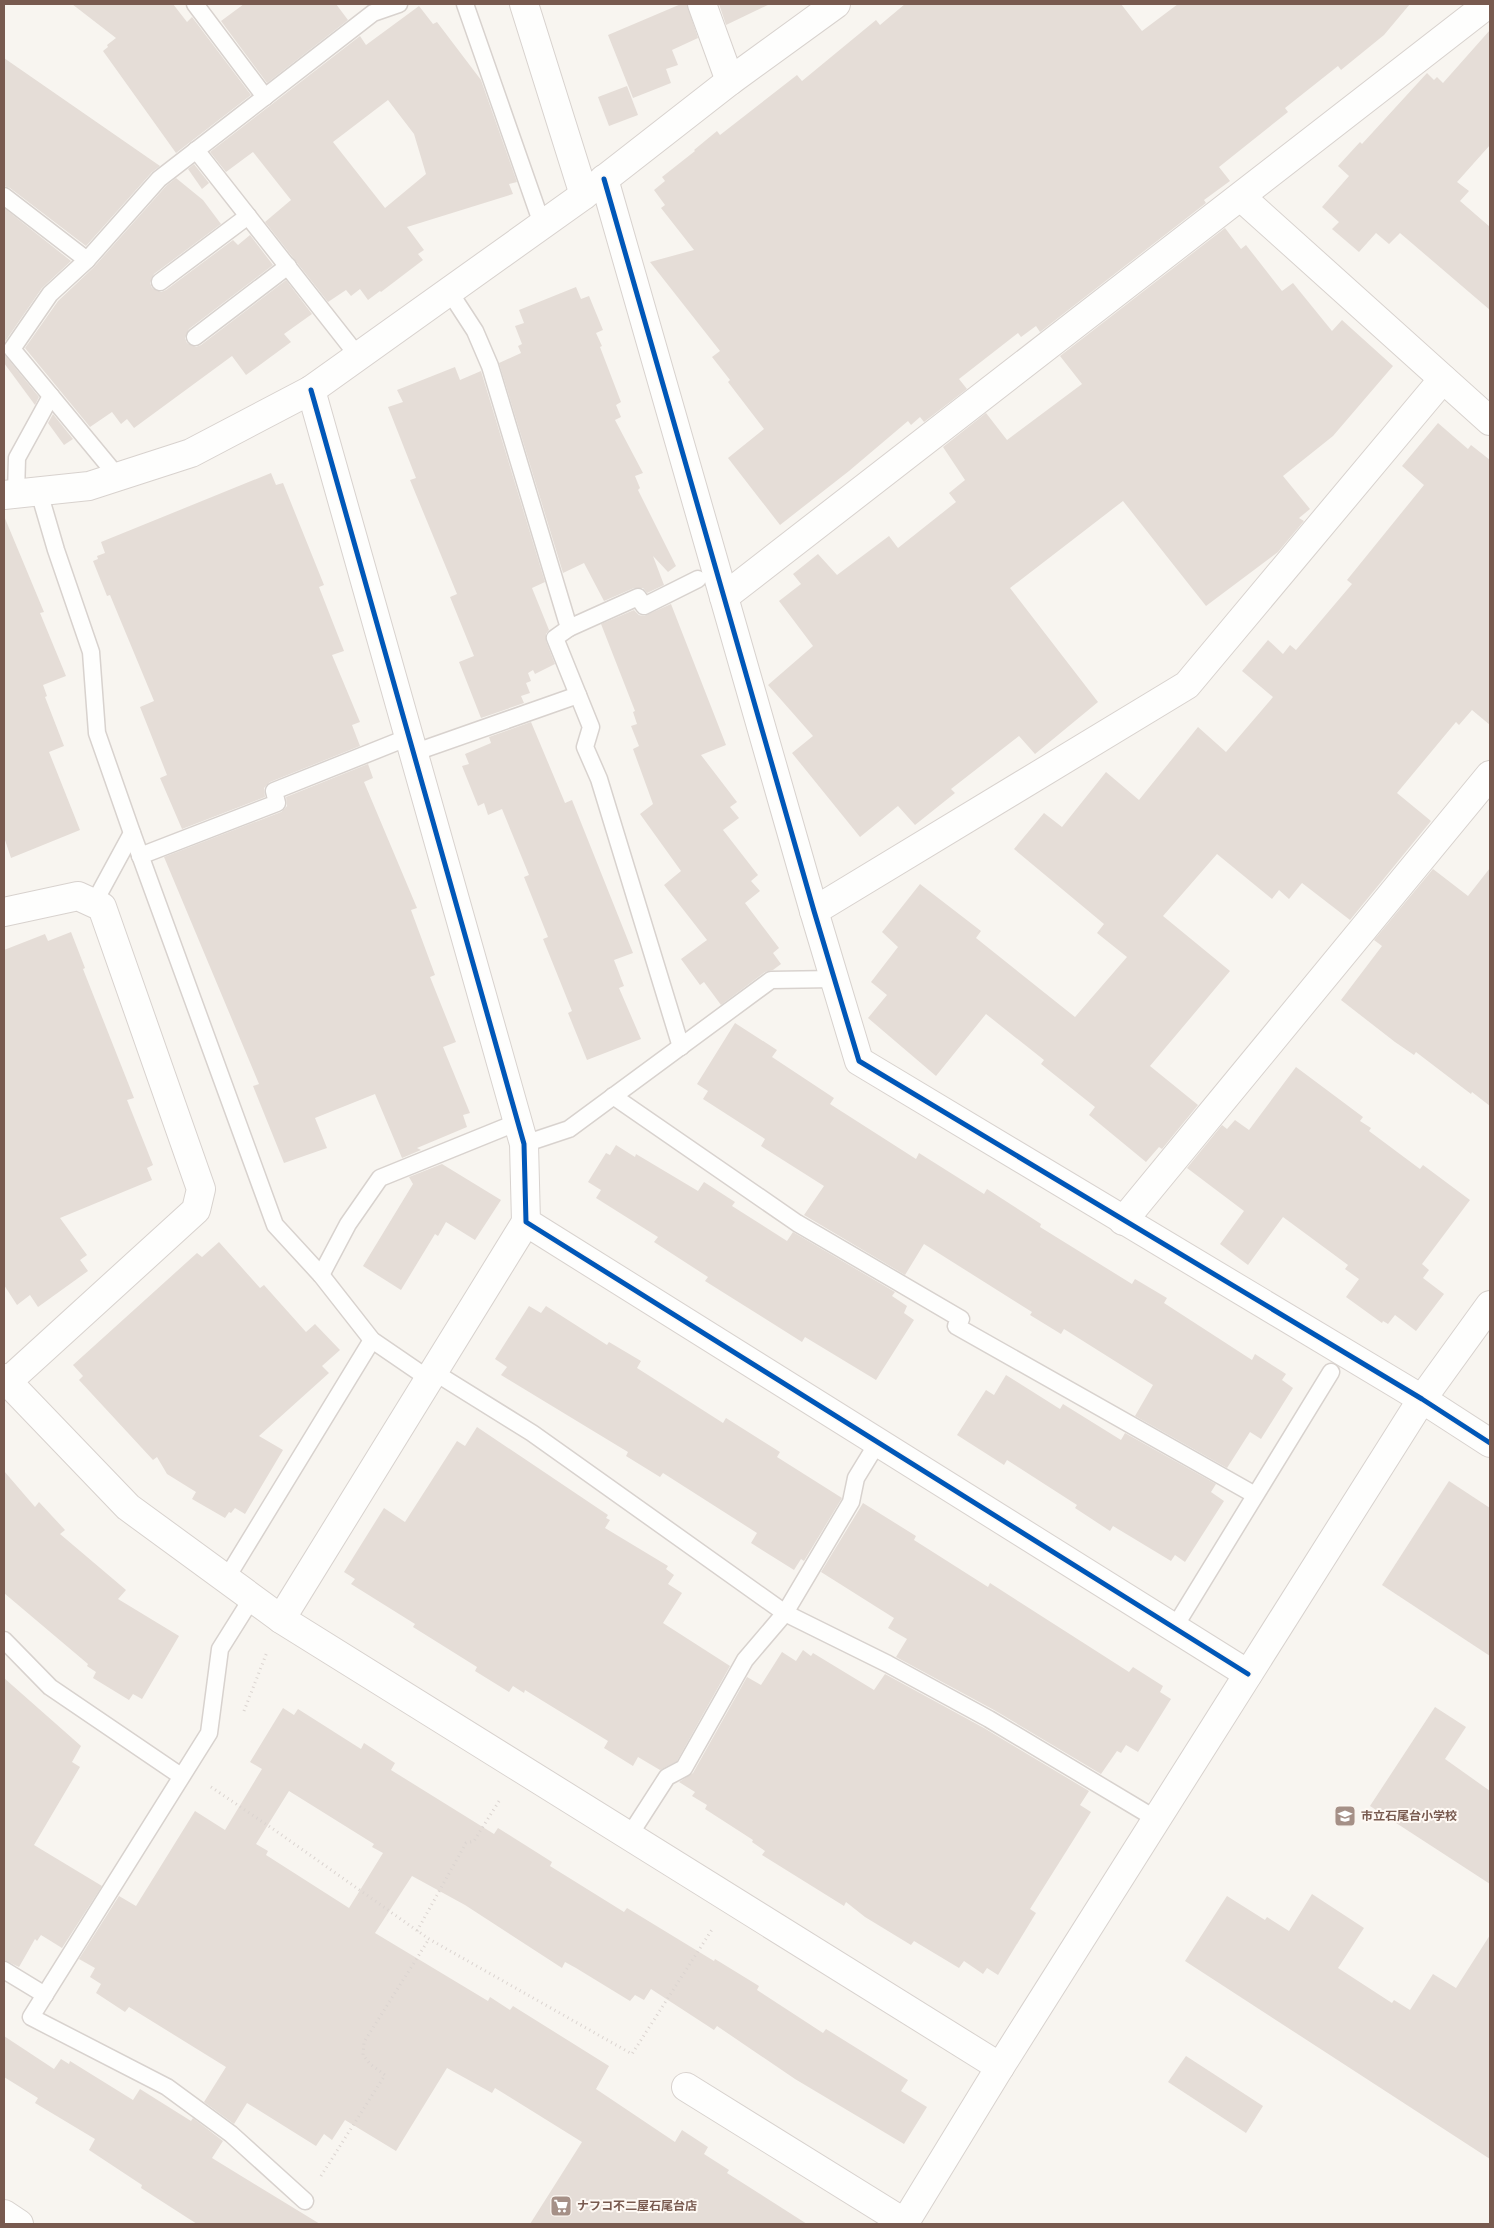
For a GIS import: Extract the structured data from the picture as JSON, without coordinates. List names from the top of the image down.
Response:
{
  "places": {
    "school or university": ["市立石尾台小学校"],
    "supermarket": ["ナフコ不二屋石尾台店"]
  }
}
